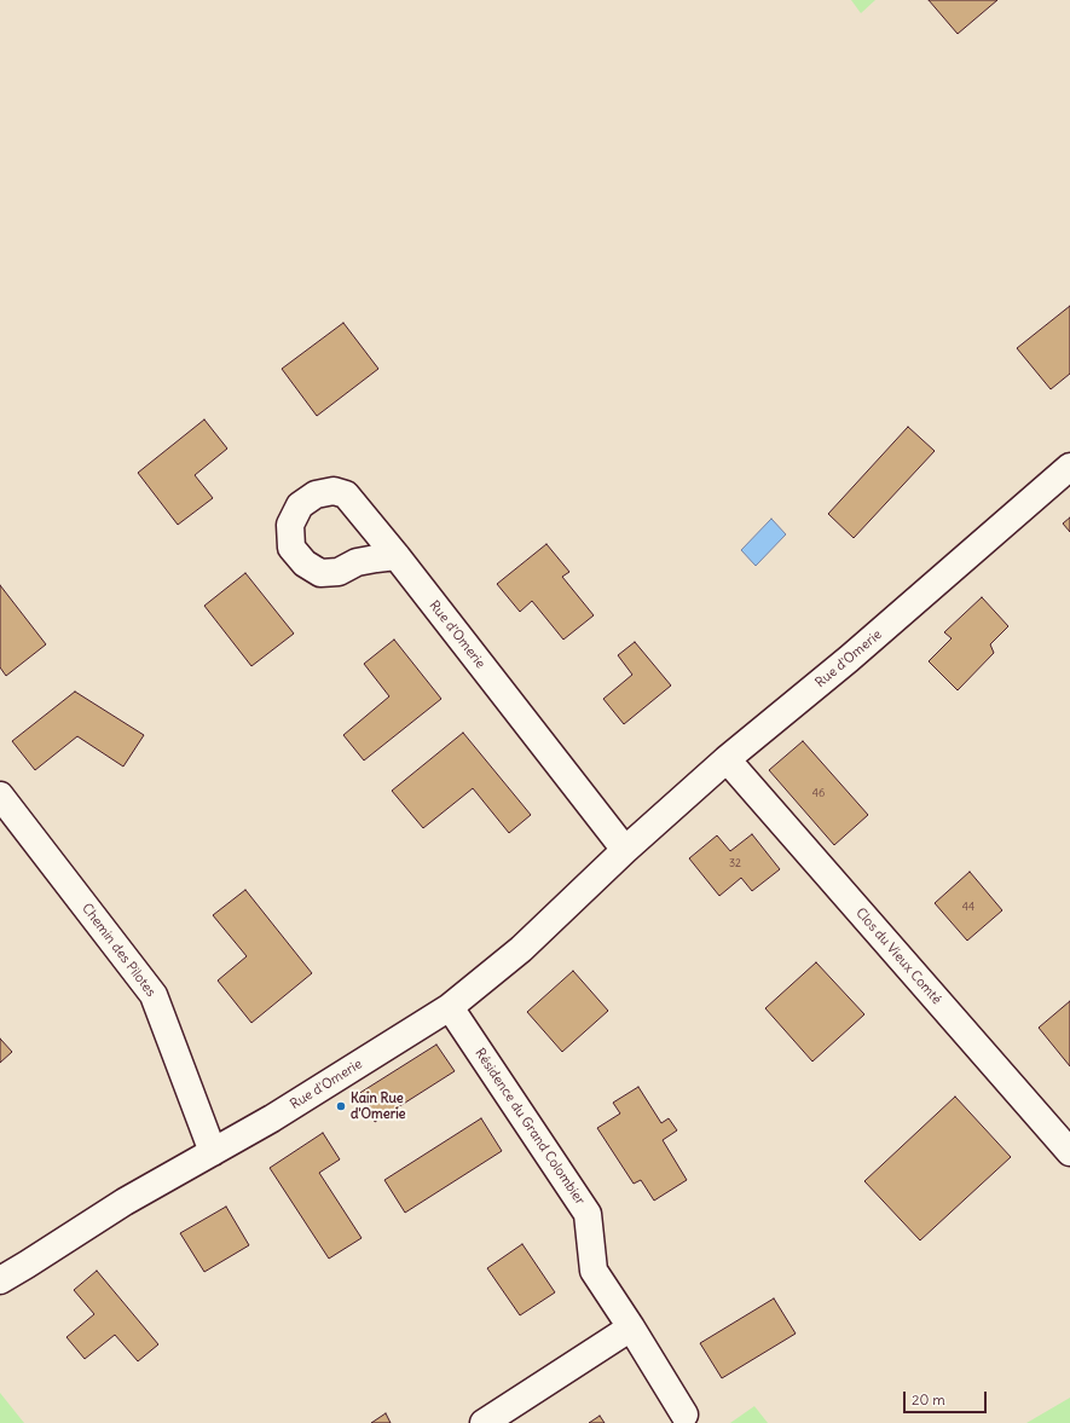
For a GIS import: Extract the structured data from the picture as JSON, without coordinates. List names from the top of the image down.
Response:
{
  "streets": {
    "street": [
      "Rue d'Omerie",
      "Chemin des Pilotes",
      "Clos du Vieux Comté",
      "Résidence du Grand Colombier"
    ]
  },
  "crossings": [
    ["Rue d'Omerie", "Chemin des Pilotes"],
    ["Rue d'Omerie", "Clos du Vieux Comté"],
    ["Rue d'Omerie", "Résidence du Grand Colombier"]
  ],
  "places": ["Kain Rue d'Omerie"],
  "house_numbers": ["46", "32", "44"],
  "scale_bar": "20 m"
}
